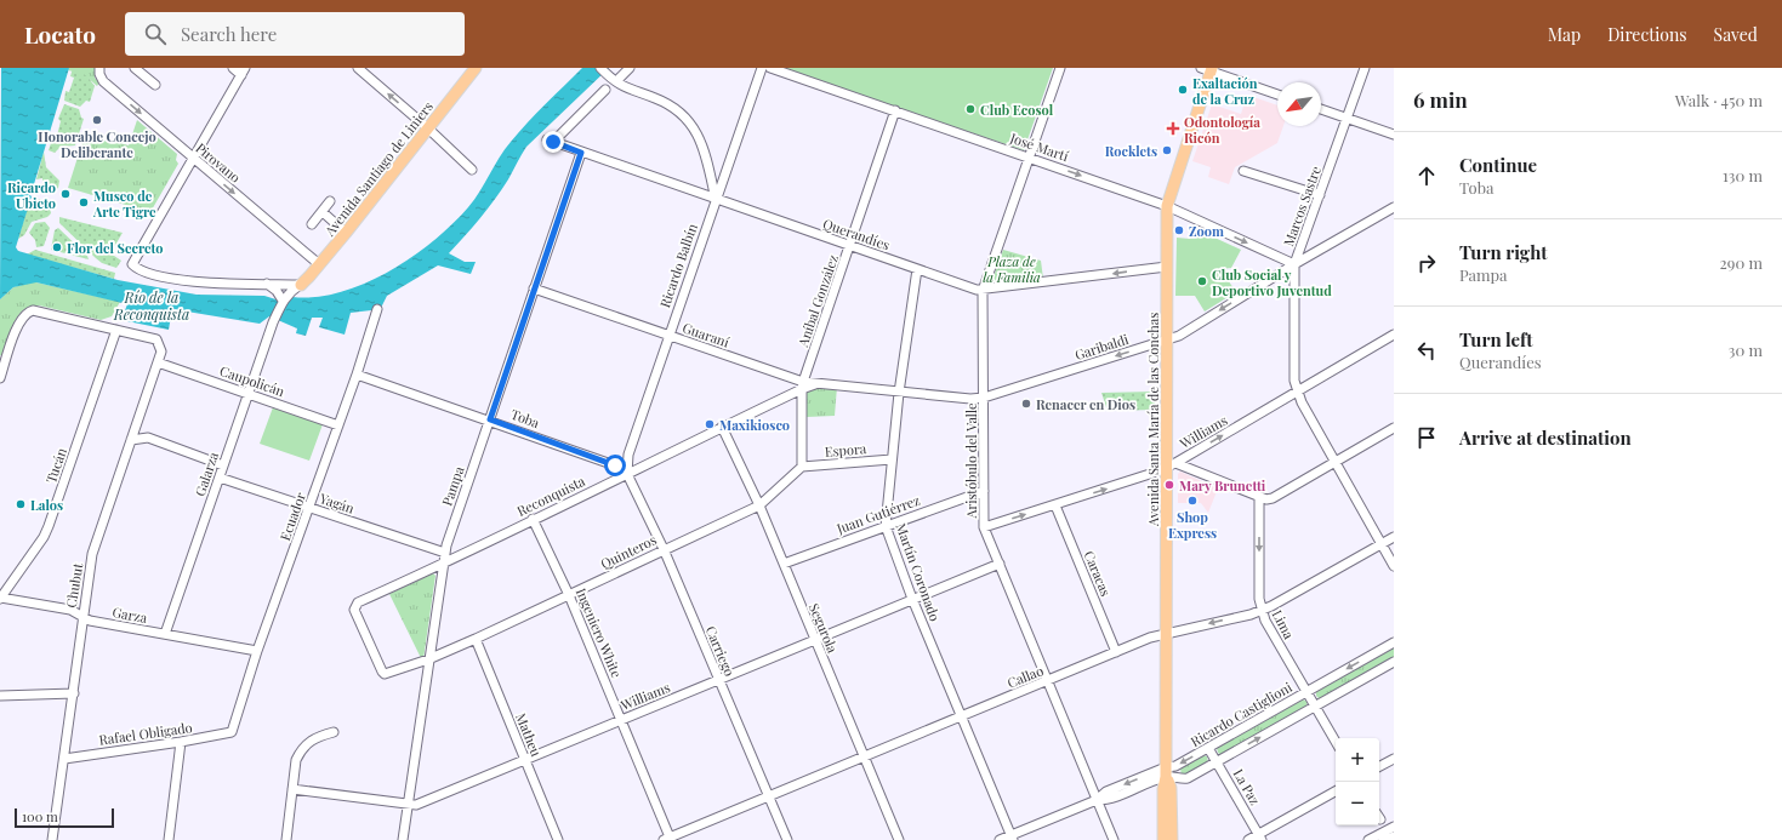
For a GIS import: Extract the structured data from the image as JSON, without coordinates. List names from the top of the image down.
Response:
{
  "streets": {
    "main road": ["Avenida Santiago de Liniers", "Avenida Santa María de las Conchas"],
    "street": [
      "José Martí",
      "Pirovano",
      "Marcos Sastre",
      "Querandíes",
      "Ricardo Balbín",
      "Aníbal González",
      "Guaraní",
      "Garibaldi",
      "Caupolicán",
      "Toba",
      "Williams",
      "Espora",
      "Aristóbulo del Valle",
      "Tucán",
      "Galarza",
      "Pampa",
      "Reconquista",
      "Yagán",
      "Juan Gutiérrez",
      "Ecuador",
      "Quinteros",
      "Martín Coronado",
      "Caracas",
      "Chubut",
      "Garza",
      "Lima",
      "Segurola",
      "Ingeniero White",
      "Carriego",
      "Callao",
      "Ricardo Castiglioni",
      "Rafael Obligado",
      "Matheu",
      "La Paz"
    ]
  },
  "crossings": [
    ["José Martí", "Marcos Sastre"],
    ["José Martí", "Aníbal González"],
    ["José Martí", "Garibaldi"],
    ["José Martí", "Avenida Santa María de las Conchas"],
    ["José Martí", "Aristóbulo del Valle"],
    ["Pirovano", "Avenida Santiago de Liniers"],
    ["Avenida Santiago de Liniers", "Galarza"],
    ["Marcos Sastre", "Garibaldi"],
    ["Marcos Sastre", "Williams"],
    ["Marcos Sastre", "Callao"],
    ["Querandíes", "Ricardo Balbín"],
    ["Querandíes", "Aníbal González"],
    ["Querandíes", "Avenida Santa María de las Conchas"],
    ["Querandíes", "Aristóbulo del Valle"],
    ["Querandíes", "Pampa"],
    ["Querandíes", "Martín Coronado"],
    ["Ricardo Balbín", "Guaraní"],
    ["Ricardo Balbín", "Toba"],
    ["Ricardo Balbín", "Reconquista"],
    ["Ricardo Balbín", "Carriego"],
    ["Aníbal González", "Guaraní"],
    ["Aníbal González", "Reconquista"],
    ["Guaraní", "Garibaldi"],
    ["Guaraní", "Pampa"],
    ["Guaraní", "Reconquista"],
    ["Garibaldi", "Avenida Santa María de las Conchas"],
    ["Garibaldi", "Aristóbulo del Valle"],
    ["Garibaldi", "Martín Coronado"],
    ["Caupolicán", "Galarza"],
    ["Caupolicán", "Ecuador"],
    ["Caupolicán", "Chubut"],
    ["Toba", "Pampa"],
    ["Toba", "Reconquista"],
    ["Toba", "Ecuador"],
    ["Toba", "Carriego"],
    ["Avenida Santa María de las Conchas", "Williams"],
    ["Avenida Santa María de las Conchas", "Callao"],
    ["Avenida Santa María de las Conchas", "Ricardo Castiglioni"],
    ["Williams", "Aristóbulo del Valle"],
    ["Williams", "Pampa"],
    ["Williams", "Martín Coronado"],
    ["Williams", "Caracas"],
    ["Williams", "Segurola"],
    ["Williams", "Ingeniero White"],
    ["Williams", "Carriego"],
    ["Williams", "Matheu"],
    ["Espora", "Quinteros"],
    ["Espora", "Martín Coronado"],
    ["Aristóbulo del Valle", "Juan Gutiérrez"],
    ["Aristóbulo del Valle", "Callao"],
    ["Aristóbulo del Valle", "Ricardo Castiglioni"],
    ["Tucán", "Chubut"],
    ["Tucán", "Garza"],
    ["Galarza", "Yagán"],
    ["Galarza", "Garza"],
    ["Pampa", "Reconquista"],
    ["Pampa", "Yagán"],
    ["Pampa", "Quinteros"],
    ["Reconquista", "Quinteros"],
    ["Reconquista", "Segurola"],
    ["Reconquista", "Ingeniero White"],
    ["Reconquista", "Carriego"],
    ["Yagán", "Ecuador"],
    ["Juan Gutiérrez", "Martín Coronado"],
    ["Juan Gutiérrez", "Segurola"],
    ["Ecuador", "Garza"],
    ["Ecuador", "Rafael Obligado"],
    ["Quinteros", "Segurola"],
    ["Quinteros", "Ingeniero White"],
    ["Quinteros", "Carriego"],
    ["Quinteros", "Matheu"],
    ["Martín Coronado", "Callao"],
    ["Martín Coronado", "Ricardo Castiglioni"],
    ["Caracas", "Callao"],
    ["Chubut", "Garza"],
    ["Chubut", "Rafael Obligado"],
    ["Lima", "Callao"],
    ["Lima", "Ricardo Castiglioni"],
    ["Segurola", "Callao"],
    ["Ingeniero White", "Callao"],
    ["Carriego", "Callao"],
    ["Ricardo Castiglioni", "La Paz"]
  ],
  "one_way": [
    "José Martí",
    "Pirovano",
    "Garibaldi",
    "Lima"
  ],
  "water": ["Río de la Reconquista"],
  "parks": ["Plaza de la Familia"],
  "places": {
    "other": [
      "Exaltación de la Cruz",
      "Club Ecosol",
      "Honorable Concejo Deliberante",
      "Rocklets",
      "Ricardo Ubieto",
      "Museo de Arte Tigre",
      "Zoom",
      "Flor del Secreto",
      "Club Social y Deportivo Juventud",
      "Renacer en Dios",
      "Maxikiosco",
      "Mary Brunetti",
      "Shop Express",
      "Lalos"
    ],
    "health": ["Odontología Ricón"]
  },
  "scale_bar": "100 m",
  "north": "bottom left",
  "page": {
    "header": "Locato",
    "search": "Search here",
    "nav": ["Map", "Directions", "Saved"],
    "heading": ["6 min", "Walk · 450 m"],
    "list": [
      ["Continue", "Toba", "130 m"],
      ["Turn right", "Pampa", "290 m"],
      ["Turn left", "Querandíes", "30 m"],
      "Arrive at destination"
    ],
    "map_buttons": ["+", "−"],
    "scale": "100 m"
  }
}
